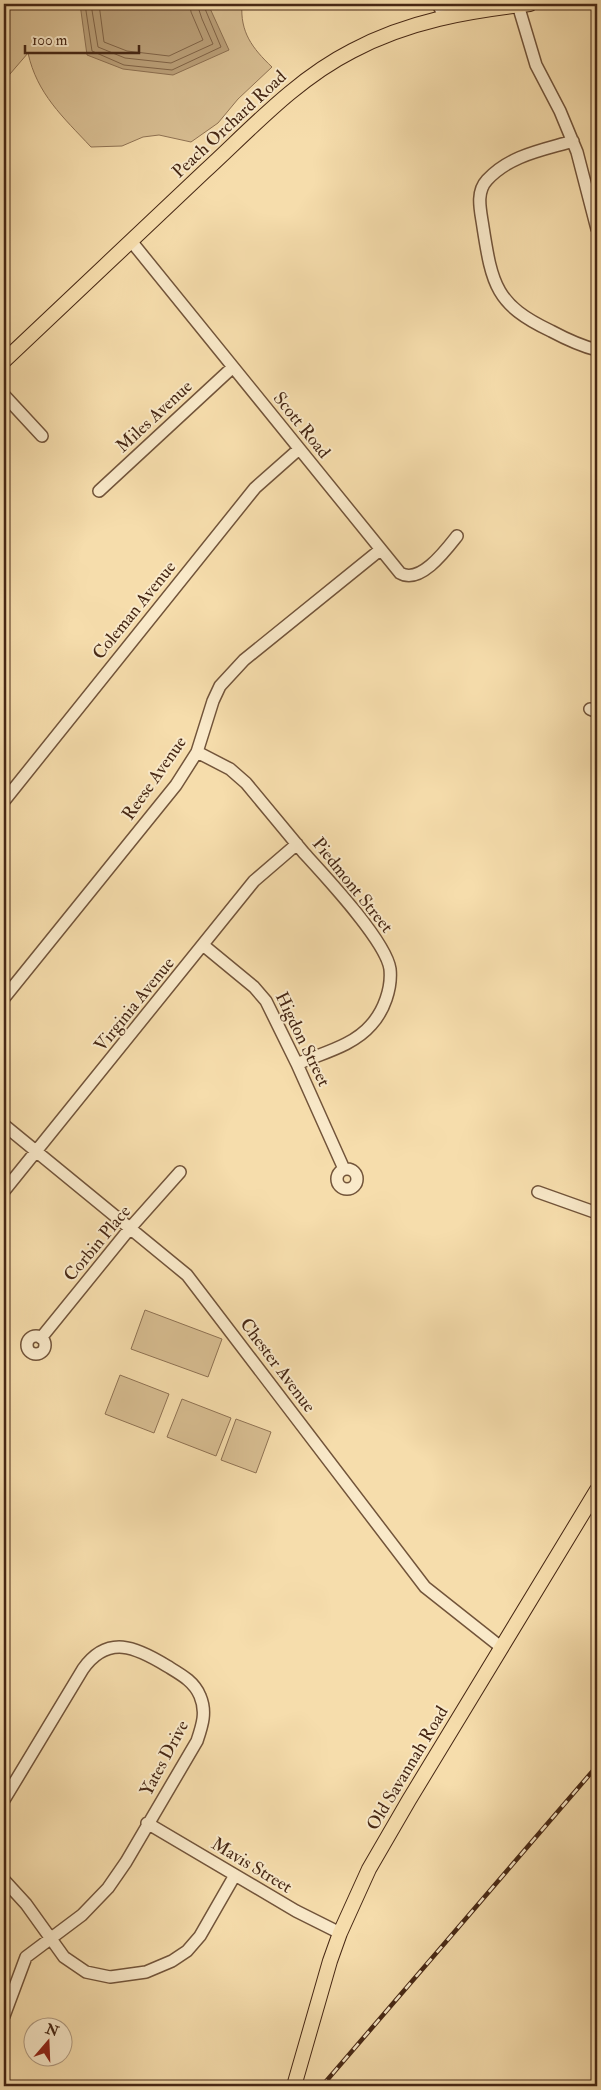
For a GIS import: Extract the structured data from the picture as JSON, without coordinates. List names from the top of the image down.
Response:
{
  "streets": {
    "main road": ["Peach Orchard Road", "Old Savannah Road"],
    "street": [
      "Miles Avenue",
      "Scott Road",
      "Coleman Avenue",
      "Reese Avenue",
      "Piedmont Street",
      "Virginia Avenue",
      "Higdon Street",
      "Corbin Place",
      "Chester Avenue",
      "Yates Drive",
      "Mavis Street"
    ]
  },
  "crossings": [
    ["Peach Orchard Road", "Scott Road"],
    ["Miles Avenue", "Scott Road"],
    ["Scott Road", "Coleman Avenue"],
    ["Scott Road", "Reese Avenue"],
    ["Reese Avenue", "Piedmont Street"],
    ["Piedmont Street", "Virginia Avenue"],
    ["Piedmont Street", "Higdon Street"],
    ["Virginia Avenue", "Higdon Street"],
    ["Virginia Avenue", "Chester Avenue"],
    ["Corbin Place", "Chester Avenue"],
    ["Chester Avenue", "Old Savannah Road"],
    ["Yates Drive", "Mavis Street"],
    ["Old Savannah Road", "Mavis Street"]
  ],
  "scale_bar": "100 m",
  "north": "top"
}
